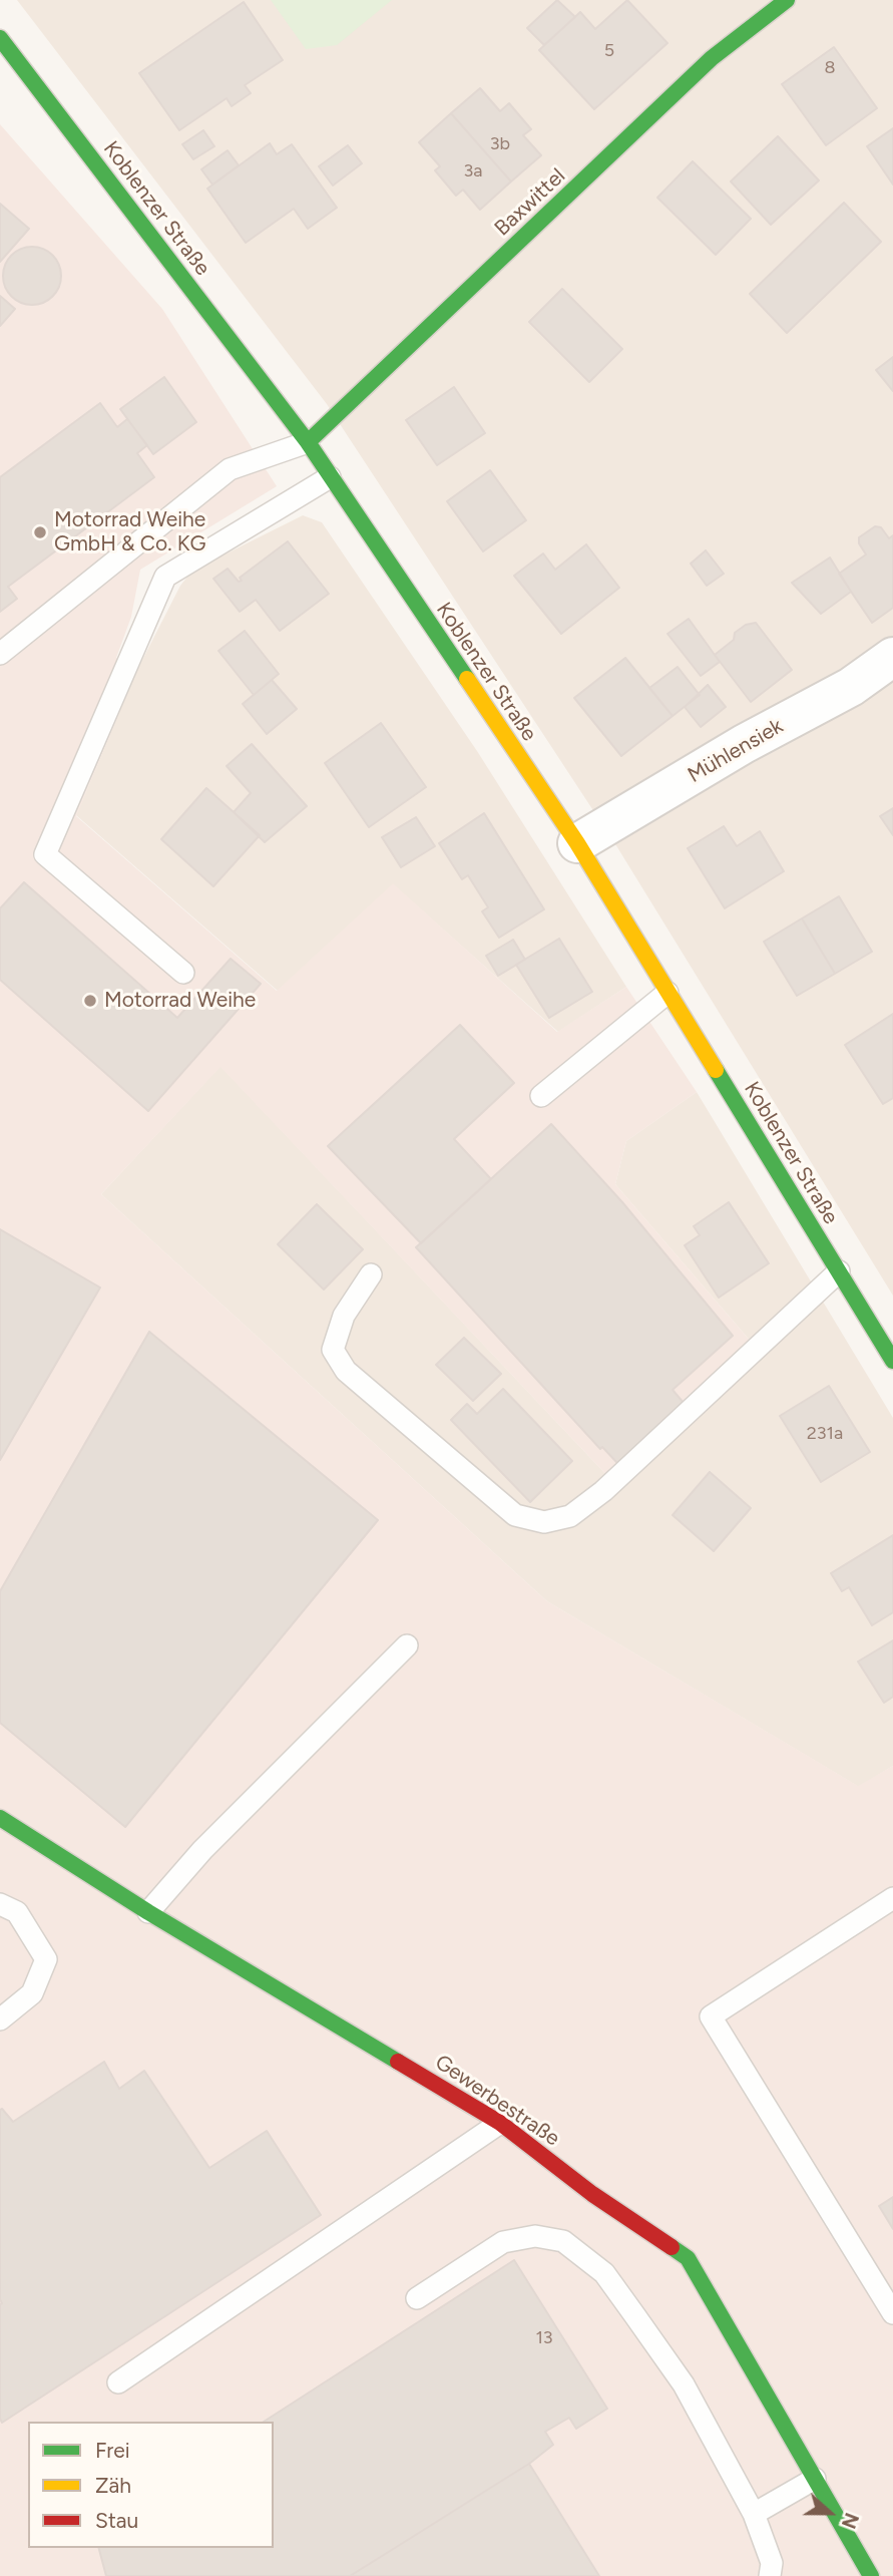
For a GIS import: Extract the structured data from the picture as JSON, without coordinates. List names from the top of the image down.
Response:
{
  "streets": {
    "street": [
      "Baxwittel",
      "Koblenzer Straße",
      "Mühlensiek",
      "Gewerbestraße"
    ]
  },
  "crossings": [
    ["Baxwittel", "Koblenzer Straße"],
    ["Koblenzer Straße", "Mühlensiek"]
  ],
  "places": ["Motorrad Weihe GmbH & Co. KG", "Motorrad Weihe"],
  "house_numbers": [
    "5",
    "8",
    "3b",
    "3a",
    "231a",
    "13"
  ],
  "legend": ["Frei", "Zäh", "Stau"],
  "north": "right"
}
